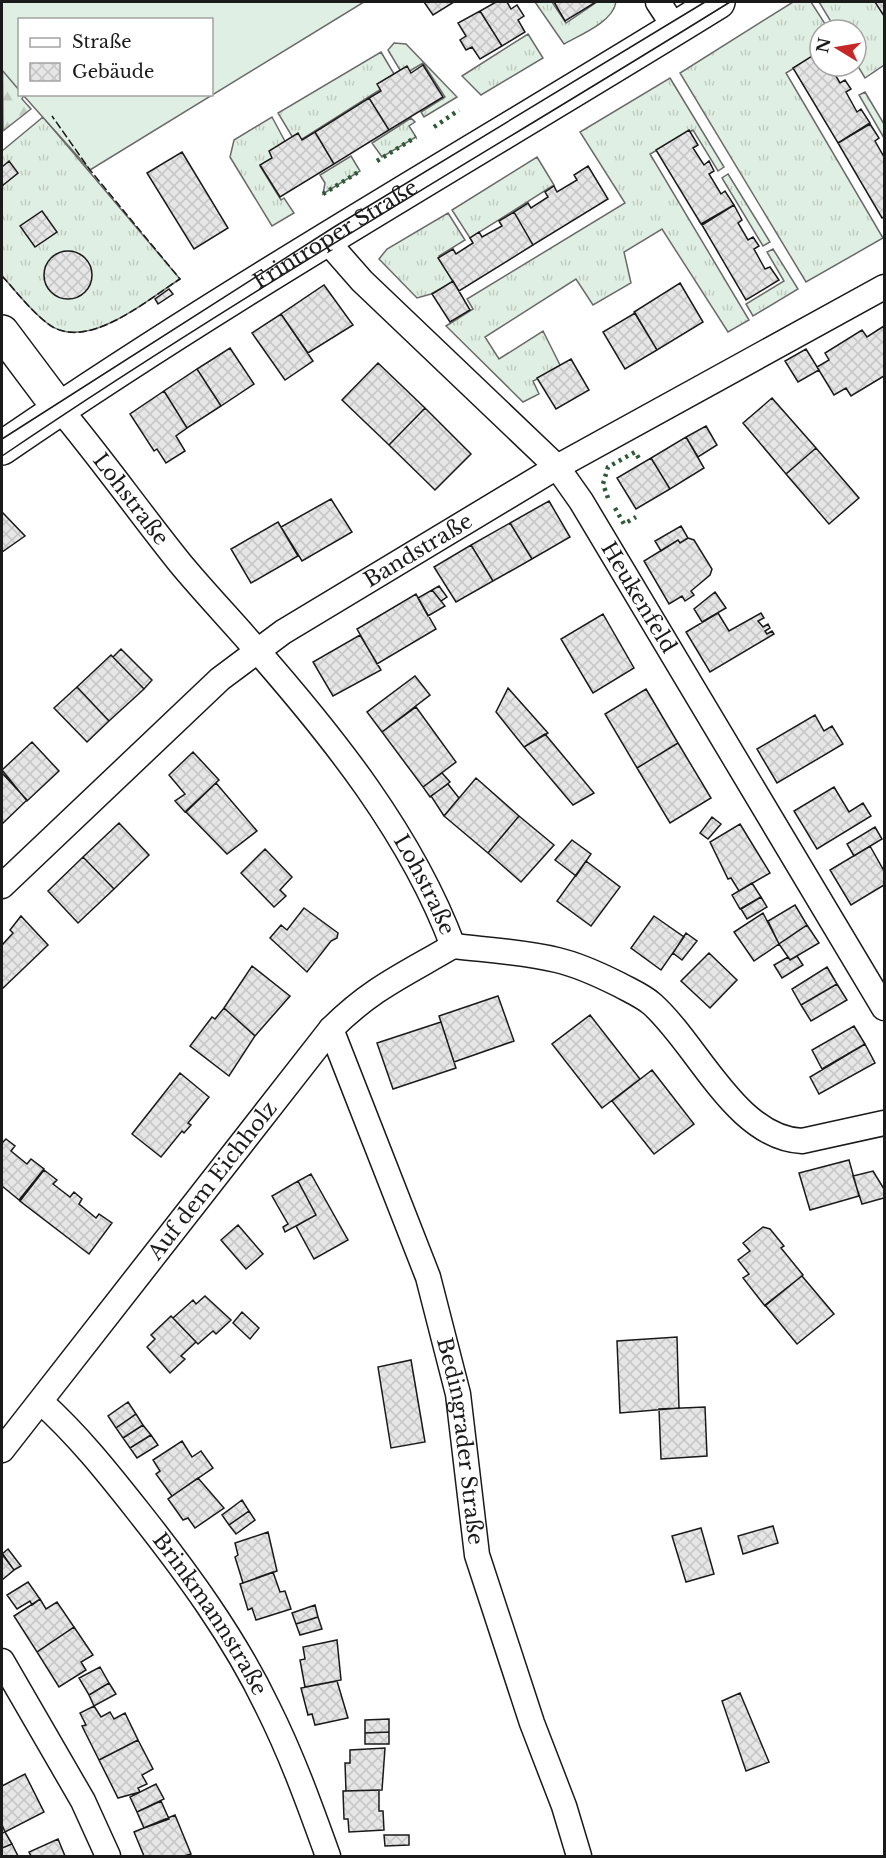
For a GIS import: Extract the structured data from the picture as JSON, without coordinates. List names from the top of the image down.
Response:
{
  "streets": {
    "main road": ["Frintroper Straße"],
    "street": [
      "Lohstraße",
      "Bandstraße",
      "Heukenfeld",
      "Auf dem Eichholz",
      "Bedingrader Straße",
      "Brinkmannstraße"
    ]
  },
  "crossings": [
    ["Frintroper Straße", "Lohstraße"],
    ["Frintroper Straße", "Heukenfeld"],
    ["Lohstraße", "Bandstraße"],
    ["Lohstraße", "Auf dem Eichholz"],
    ["Bandstraße", "Heukenfeld"],
    ["Auf dem Eichholz", "Bedingrader Straße"],
    ["Auf dem Eichholz", "Brinkmannstraße"]
  ],
  "legend": ["Straße", "Gebäude"],
  "north": "left"
}
